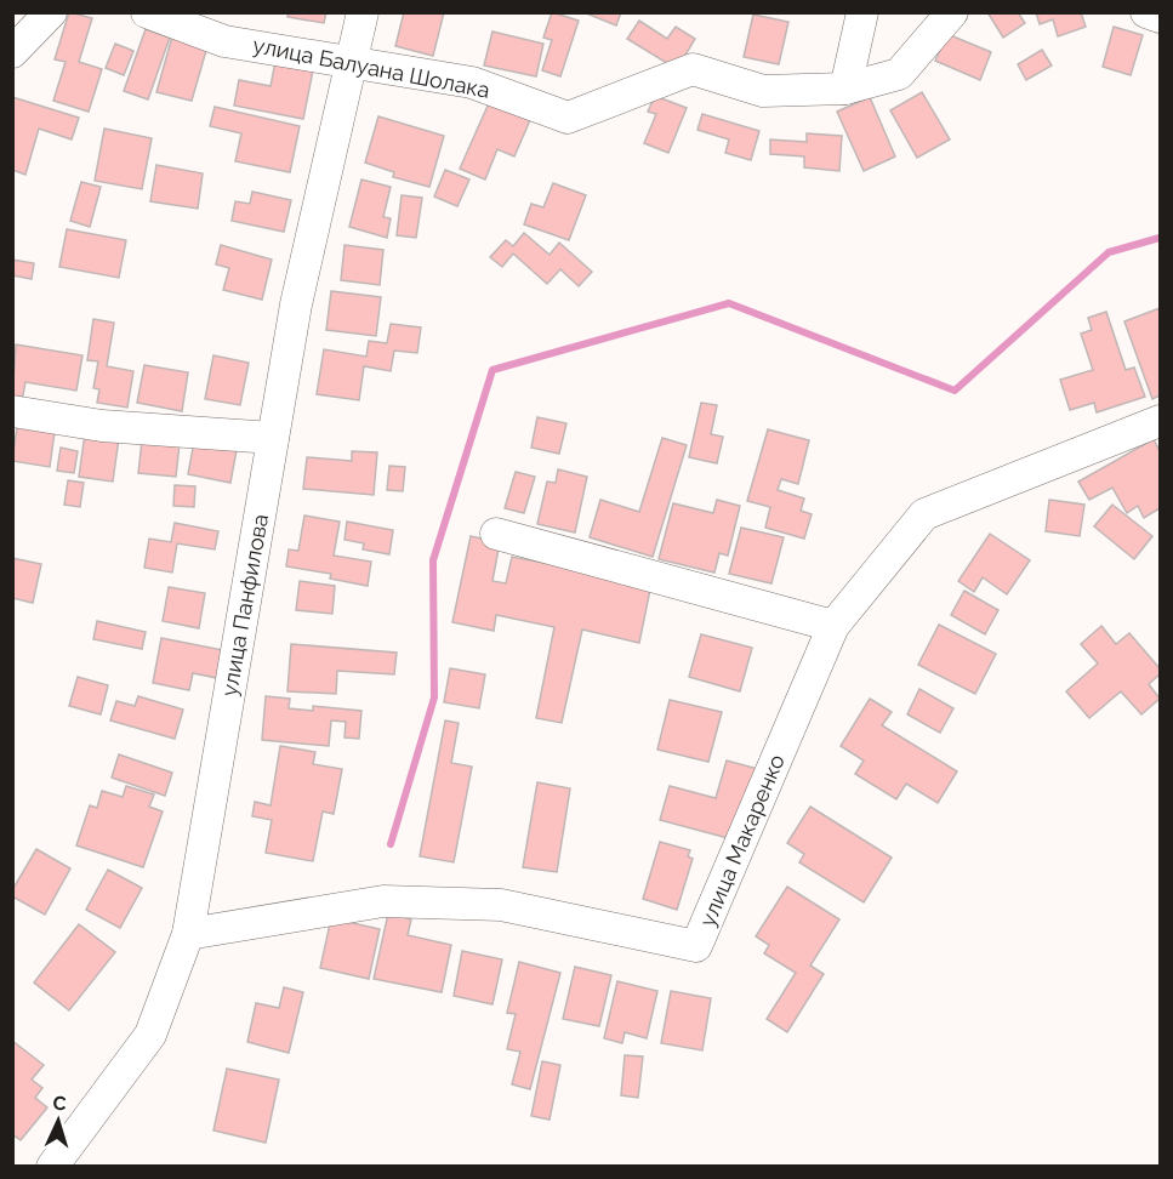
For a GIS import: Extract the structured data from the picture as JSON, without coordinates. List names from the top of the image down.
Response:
{
  "streets": {
    "street": ["улица Балуана Шолака", "улица Панфилова", "улица Макаренко"]
  },
  "crossings": [
    ["улица Балуана Шолака", "улица Панфилова"],
    ["улица Панфилова", "улица Макаренко"]
  ],
  "north": "top"
}
